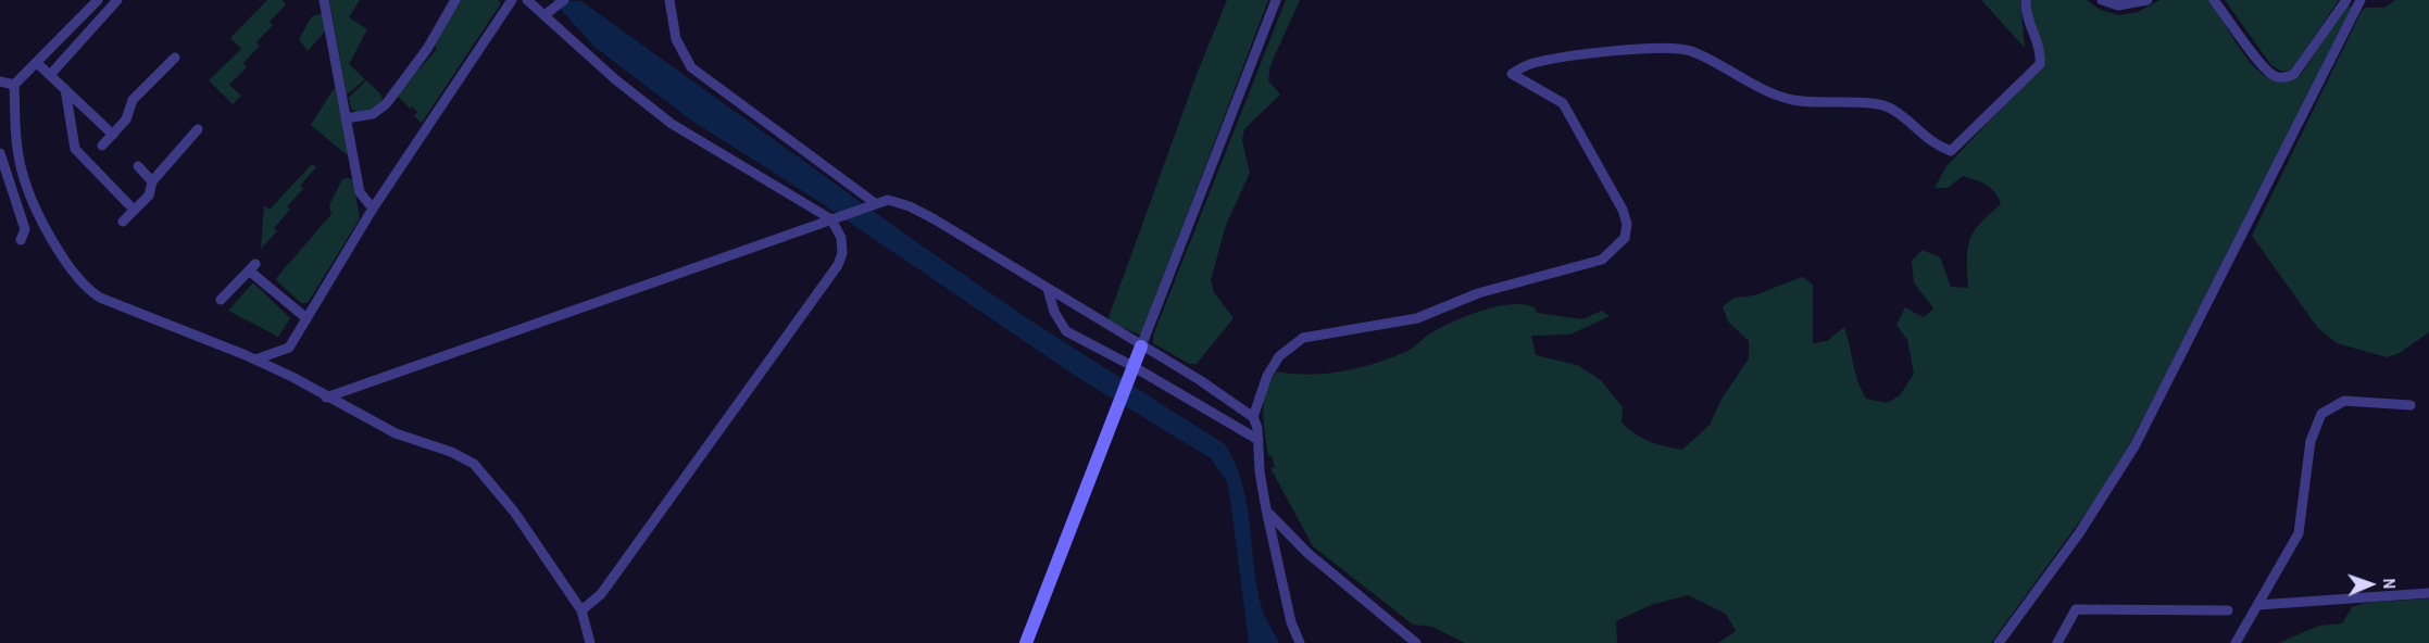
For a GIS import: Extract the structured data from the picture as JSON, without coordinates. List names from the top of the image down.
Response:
{
  "north": "right"
}
